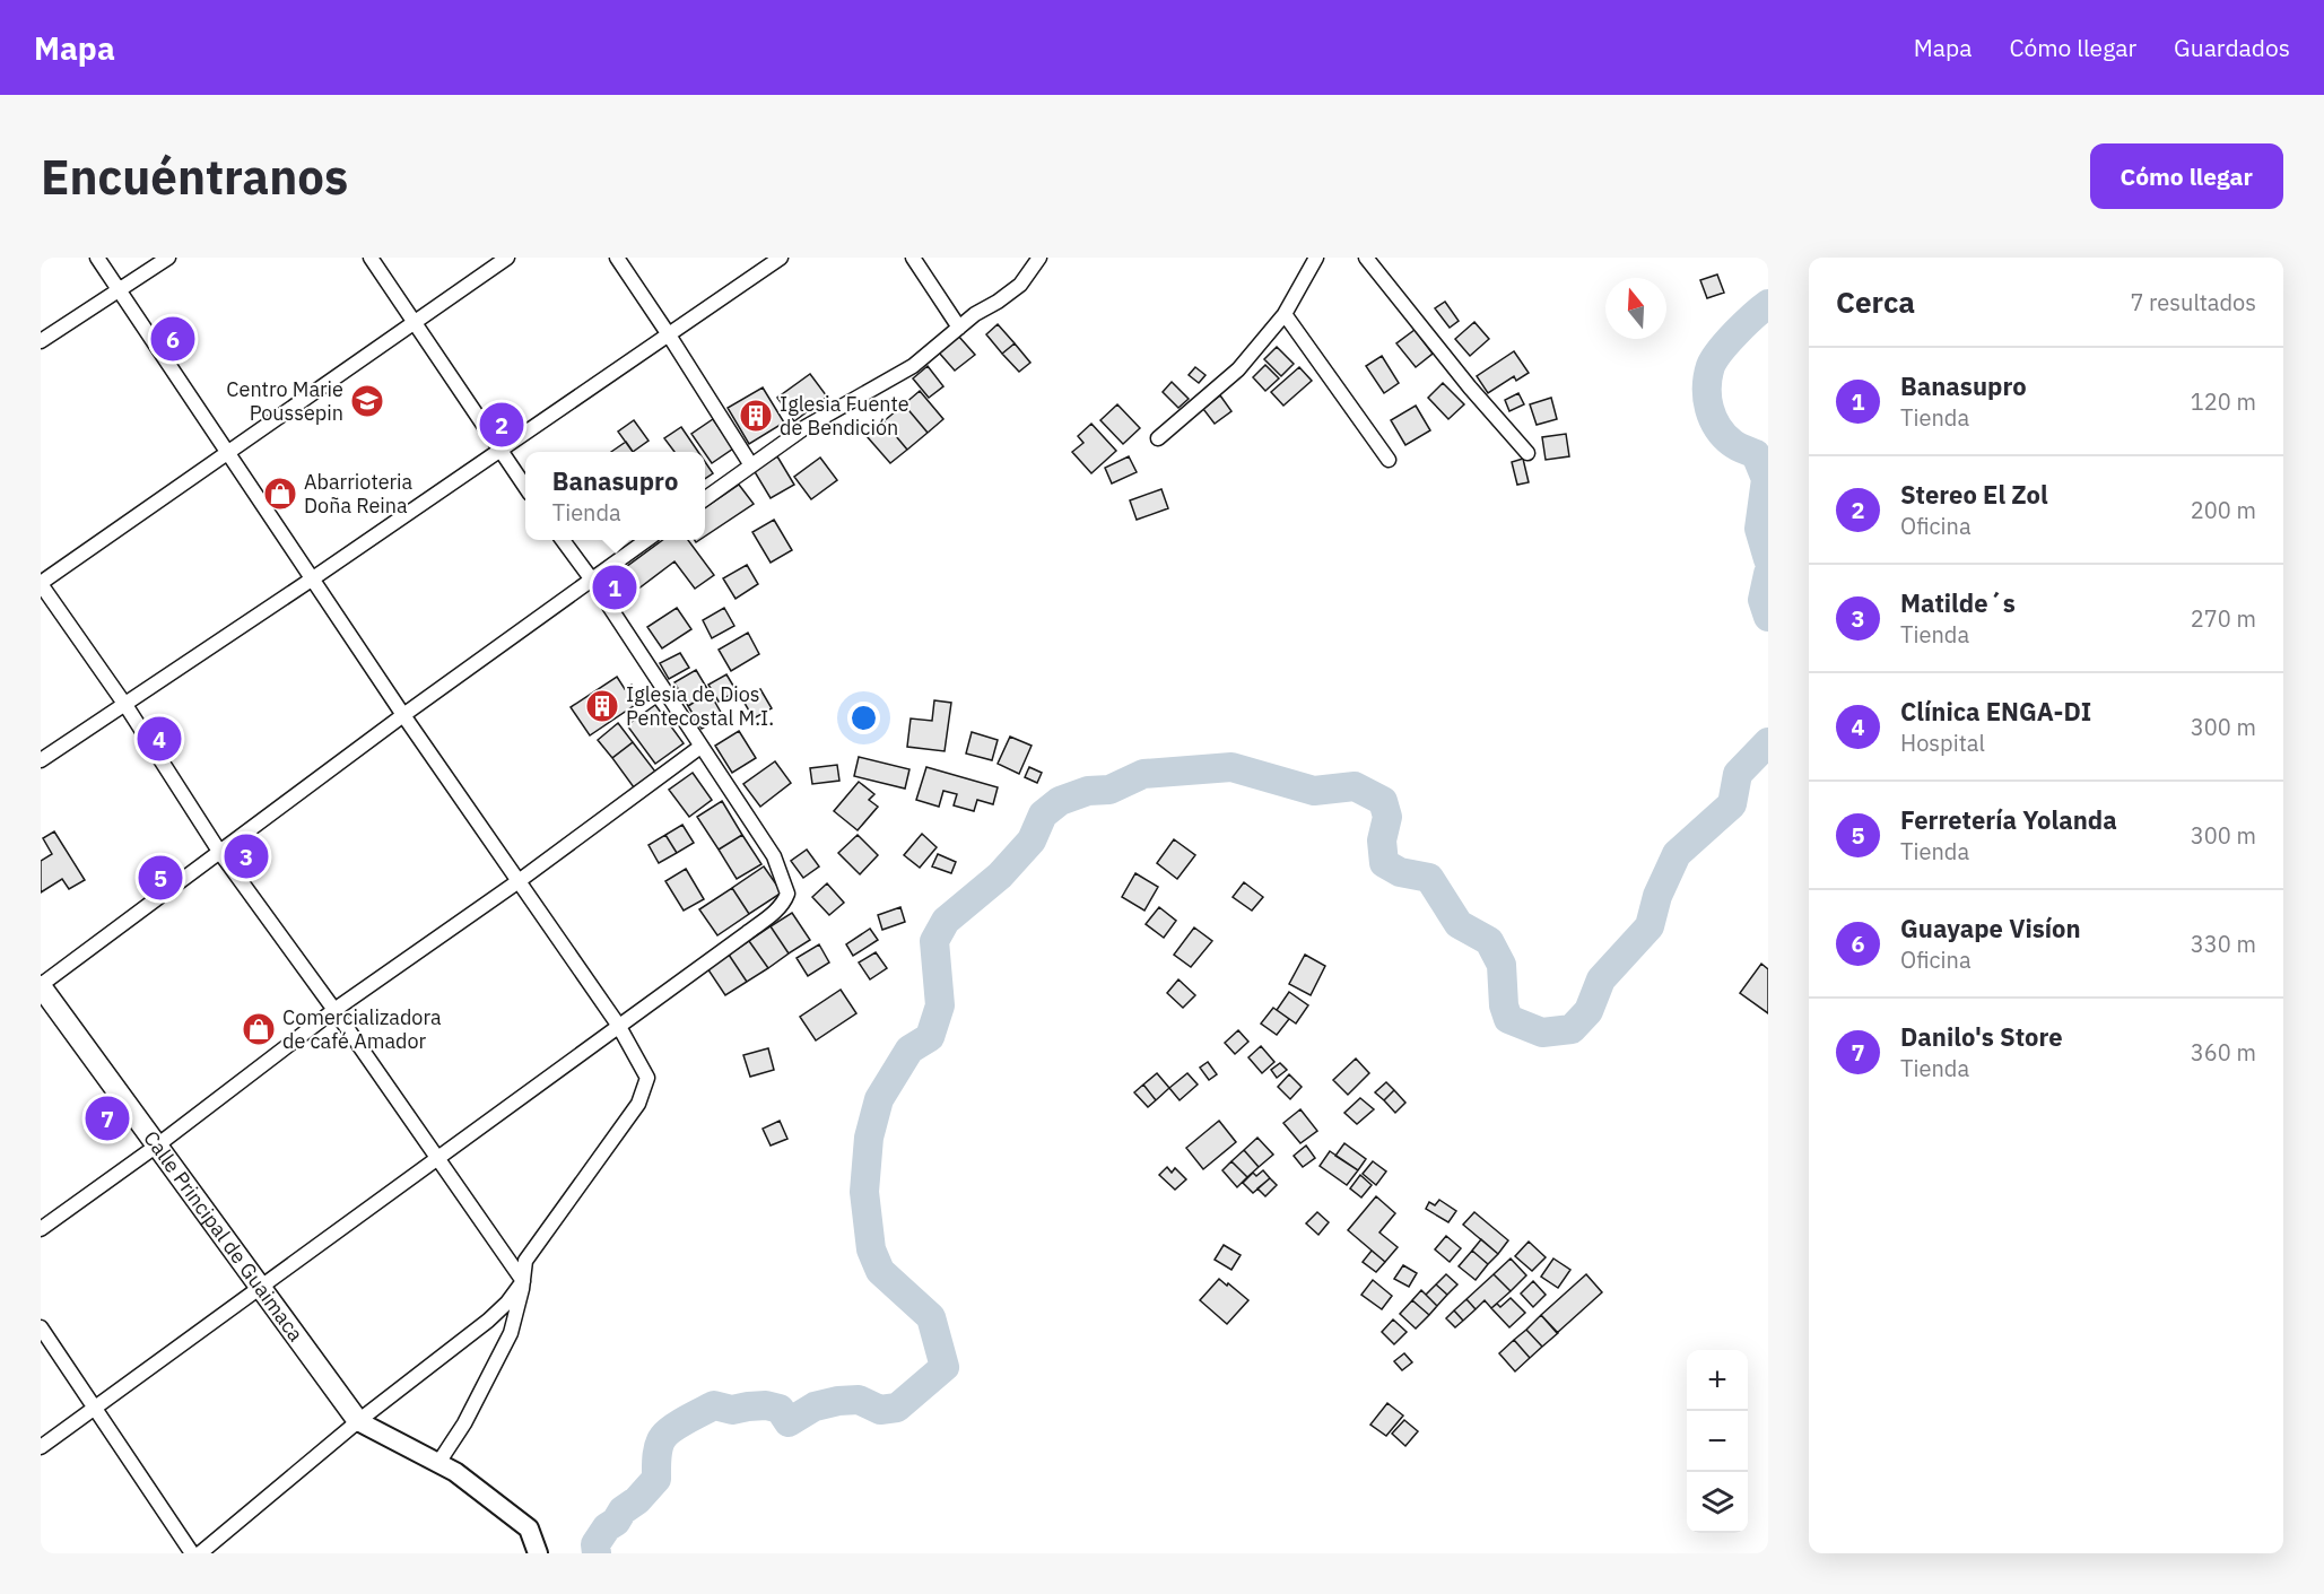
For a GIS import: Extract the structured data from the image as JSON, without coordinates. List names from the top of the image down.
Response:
{
  "streets": {
    "main road": ["Calle Principal de Guaimaca"]
  },
  "places": {
    "school or university": ["Centro Marie Poussepin"],
    "building": ["Iglesia Fuente de Bendición", "Iglesia de Dios Pentecostal M.I."],
    "shop": ["Abarrioteria Doña Reina", "Comercializadora de café Amador"]
  },
  "north": "top",
  "page": {
    "header": "Mapa",
    "nav": ["Mapa", "Cómo llegar", "Guardados"],
    "buttons": "Cómo llegar",
    "title": "Encuéntranos",
    "heading": ["Cerca", "7 resultados"],
    "pins": [
      "6",
      "2",
      "1",
      "4",
      "3",
      "5",
      "7"
    ],
    "list": [
      {
        "mark": "1",
        "name": "Banasupro",
        "note": "Tienda",
        "value": "120 m"
      },
      {
        "mark": "2",
        "name": "Stereo El Zol",
        "note": "Oficina",
        "value": "200 m"
      },
      {
        "mark": "3",
        "name": "Matilde´s",
        "note": "Tienda",
        "value": "270 m"
      },
      {
        "mark": "4",
        "name": "Clínica ENGA-DI",
        "note": "Hospital",
        "value": "300 m"
      },
      {
        "mark": "5",
        "name": "Ferretería Yolanda",
        "note": "Tienda",
        "value": "300 m"
      },
      {
        "mark": "6",
        "name": "Guayape Visíon",
        "note": "Oficina",
        "value": "330 m"
      },
      {
        "mark": "7",
        "name": "Danilo's Store",
        "note": "Tienda",
        "value": "360 m"
      }
    ],
    "popup": ["Banasupro", "Tienda"],
    "map_buttons": ["+", "−"]
  }
}
